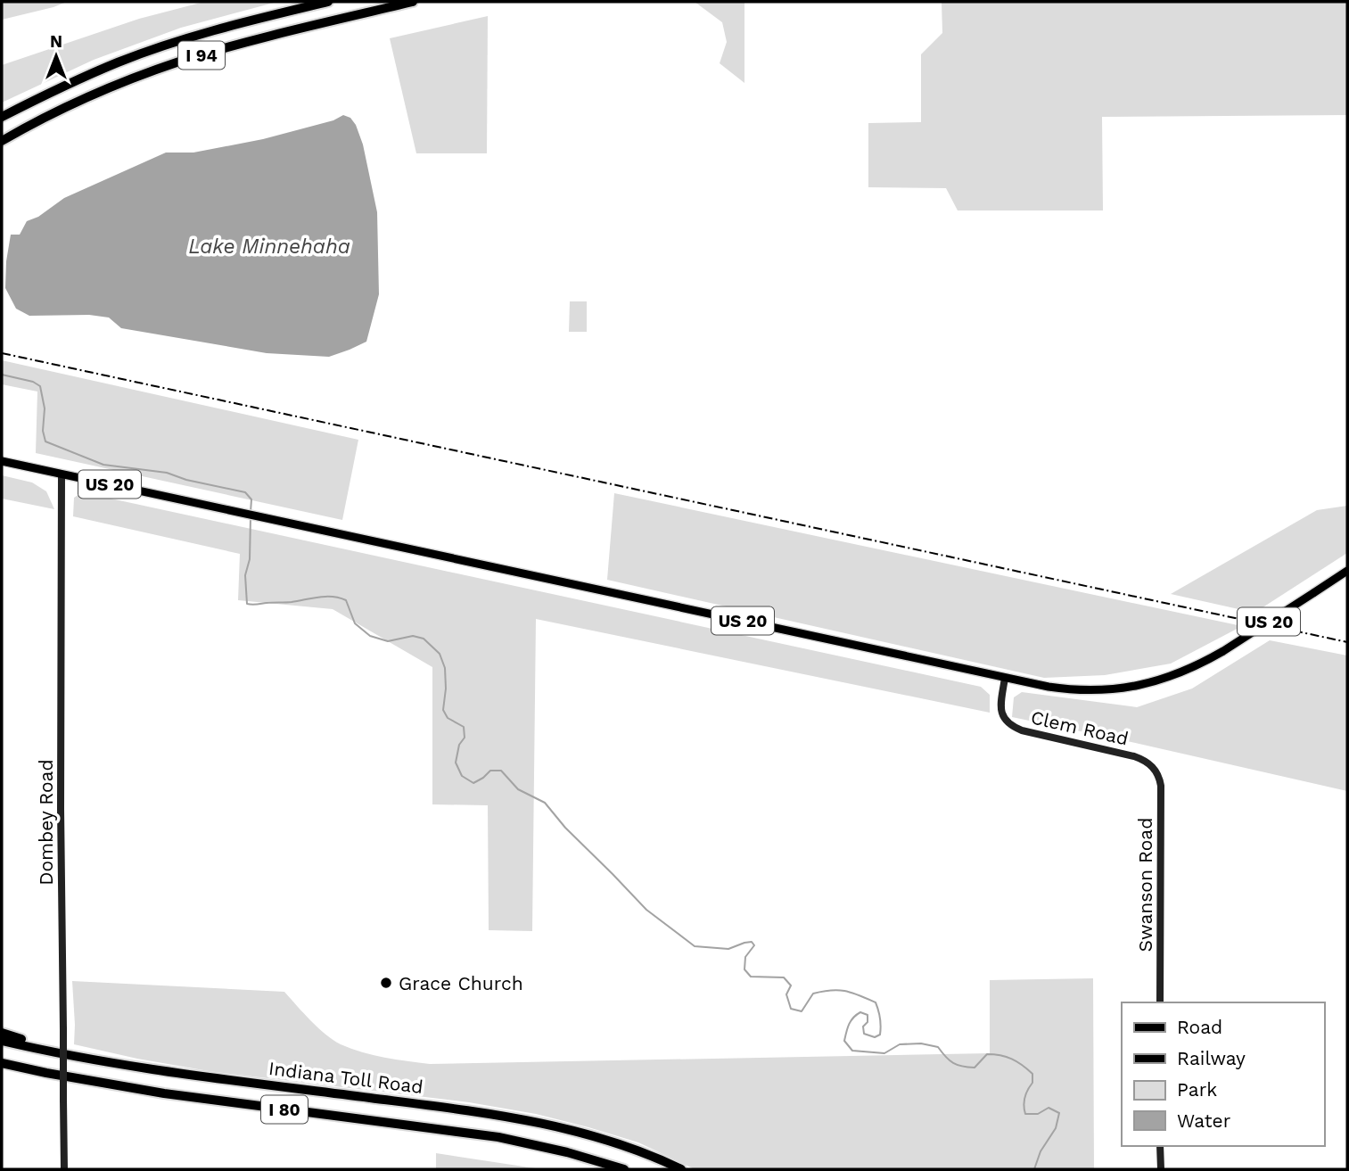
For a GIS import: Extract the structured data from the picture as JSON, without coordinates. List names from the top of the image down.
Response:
{
  "streets": {
    "highway": ["I 94", "Indiana Toll Road", "I 80"],
    "main road": ["US 20"],
    "street": ["Clem Road", "Dombey Road", "Swanson Road"]
  },
  "crossings": [
    ["US 20", "Clem Road"],
    ["US 20", "Dombey Road"],
    ["Clem Road", "Swanson Road"]
  ],
  "water": ["Lake Minnehaha"],
  "places": ["Grace Church"],
  "legend": [
    "Road",
    "Railway",
    "Park",
    "Water"
  ],
  "north": "top"
}
